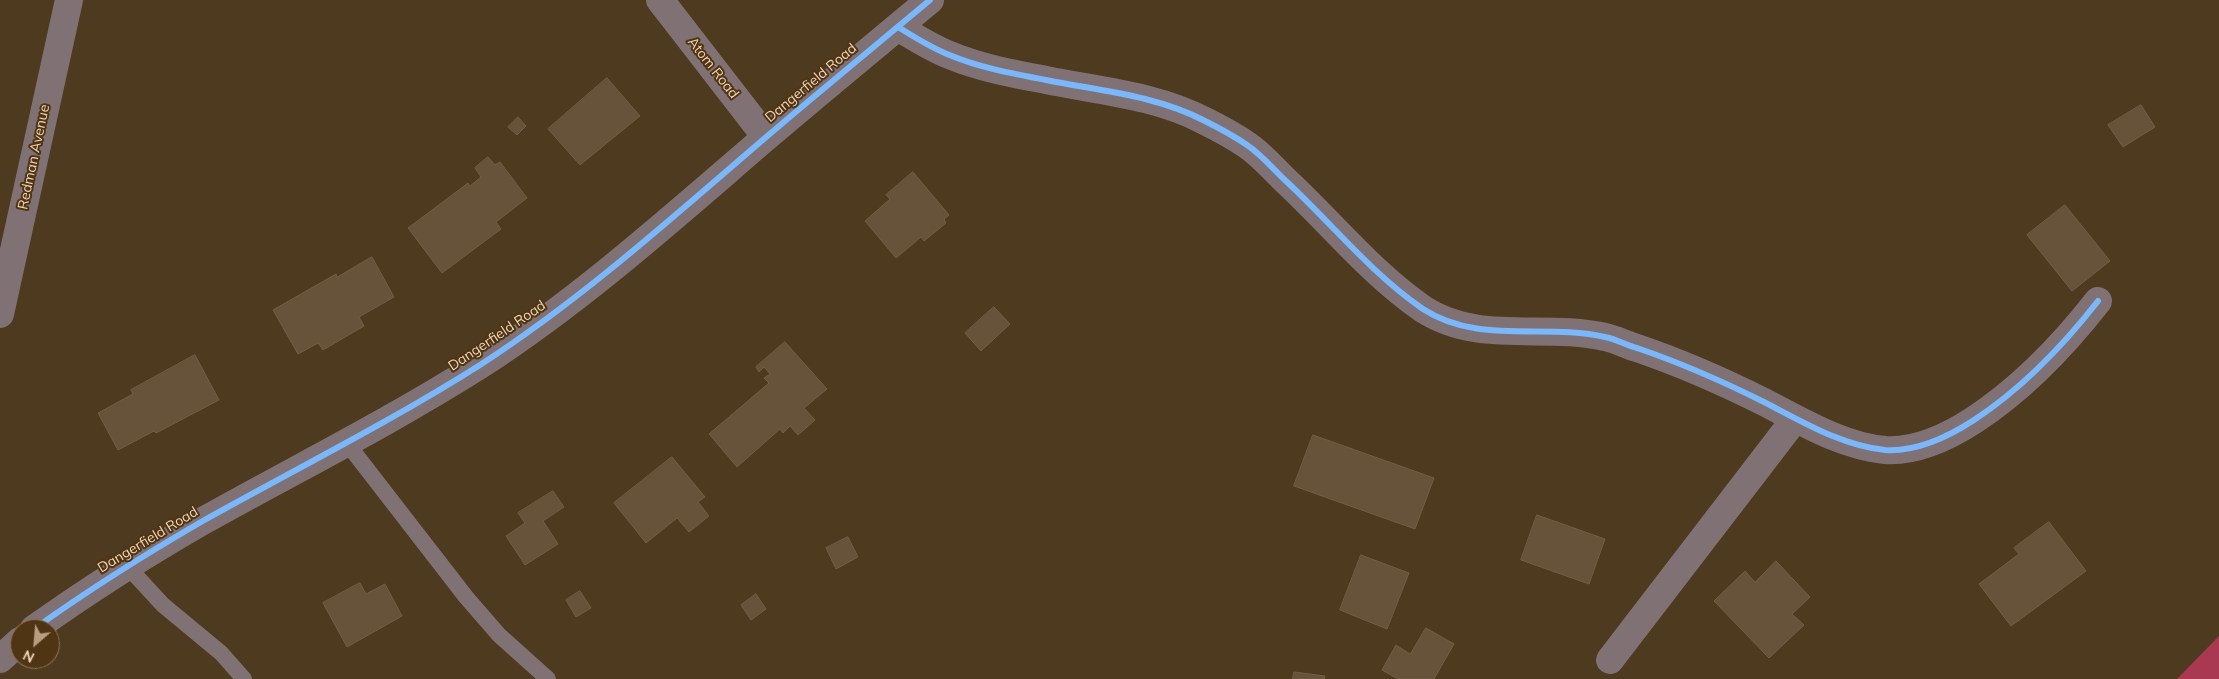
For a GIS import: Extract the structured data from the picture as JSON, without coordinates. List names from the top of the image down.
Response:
{
  "streets": {
    "street": ["Atom Road", "Dangerfield Road", "Redman Avenue"]
  },
  "crossings": [
    ["Atom Road", "Dangerfield Road"]
  ],
  "north": "bottom left"
}
